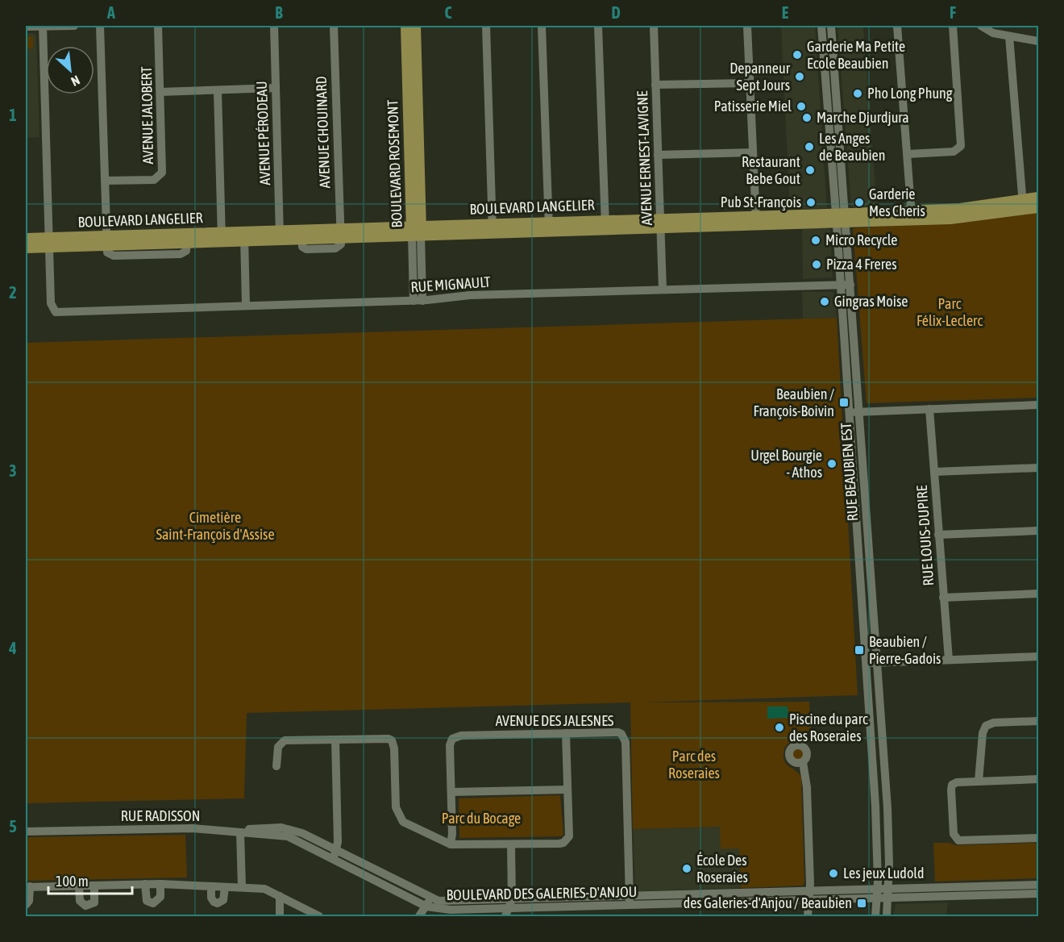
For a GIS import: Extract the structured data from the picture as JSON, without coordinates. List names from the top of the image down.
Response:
{
  "streets": {
    "main road": ["BOULEVARD ROSEMONT", "BOULEVARD LANGELIER"],
    "street": [
      "AVENUE JALOBERT",
      "AVENUE CHOUINARD",
      "AVENUE PÉRODEAU",
      "AVENUE ERNEST-LAVIGNE",
      "RUE MIGNAULT",
      "RUE BEAUBIEN EST",
      "RUE LOUIS-DUPIRE",
      "AVENUE DES JALESNES",
      "RUE RADISSON",
      "BOULEVARD DES GALERIES-D'ANJOU"
    ]
  },
  "crossings": [
    ["AVENUE CHOUINARD", "BOULEVARD LANGELIER"],
    ["AVENUE PÉRODEAU", "BOULEVARD LANGELIER"],
    ["AVENUE ERNEST-LAVIGNE", "BOULEVARD LANGELIER"],
    ["AVENUE ERNEST-LAVIGNE", "RUE MIGNAULT"],
    ["BOULEVARD ROSEMONT", "BOULEVARD LANGELIER"],
    ["BOULEVARD ROSEMONT", "RUE MIGNAULT"],
    ["BOULEVARD LANGELIER", "RUE MIGNAULT"],
    ["BOULEVARD LANGELIER", "RUE BEAUBIEN EST"],
    ["RUE MIGNAULT", "RUE BEAUBIEN EST"],
    ["RUE BEAUBIEN EST", "BOULEVARD DES GALERIES-D'ANJOU"],
    ["AVENUE DES JALESNES", "BOULEVARD DES GALERIES-D'ANJOU"],
    ["RUE RADISSON", "BOULEVARD DES GALERIES-D'ANJOU"]
  ],
  "parks": [
    "Parc Félix-Leclerc",
    "Cimetière Saint-François d'Assise",
    "Parc des Roseraies",
    "Parc du Bocage"
  ],
  "places": {
    "other": [
      "Garderie Ma Petite Ecole Beaubien",
      "Depanneur Sept Jours",
      "Pho Long Phung",
      "Patisserie Miel",
      "Marche Djurdjura",
      "Les Anges de Beaubien",
      "Restaurant Bebe Gout",
      "Pub St-François",
      "Garderie Mes Cheris",
      "Micro Recycle",
      "Pizza 4 Freres",
      "Gingras Moise",
      "Urgel Bourgie - Athos",
      "Piscine du parc des Roseraies",
      "École Des Roseraies",
      "Les jeux Ludold"
    ],
    "transit": ["Beaubien / François-Boivin", "Beaubien / Pierre-Gadois", "des Galeries-d'Anjou / Beaubien"]
  },
  "scale_bar": "100 m",
  "north": "bottom right",
  "grid": {
    "columns": [
      "A",
      "B",
      "C",
      "D",
      "E",
      "F"
    ],
    "rows": [
      "1",
      "2",
      "3",
      "4",
      "5"
    ]
  }
}
